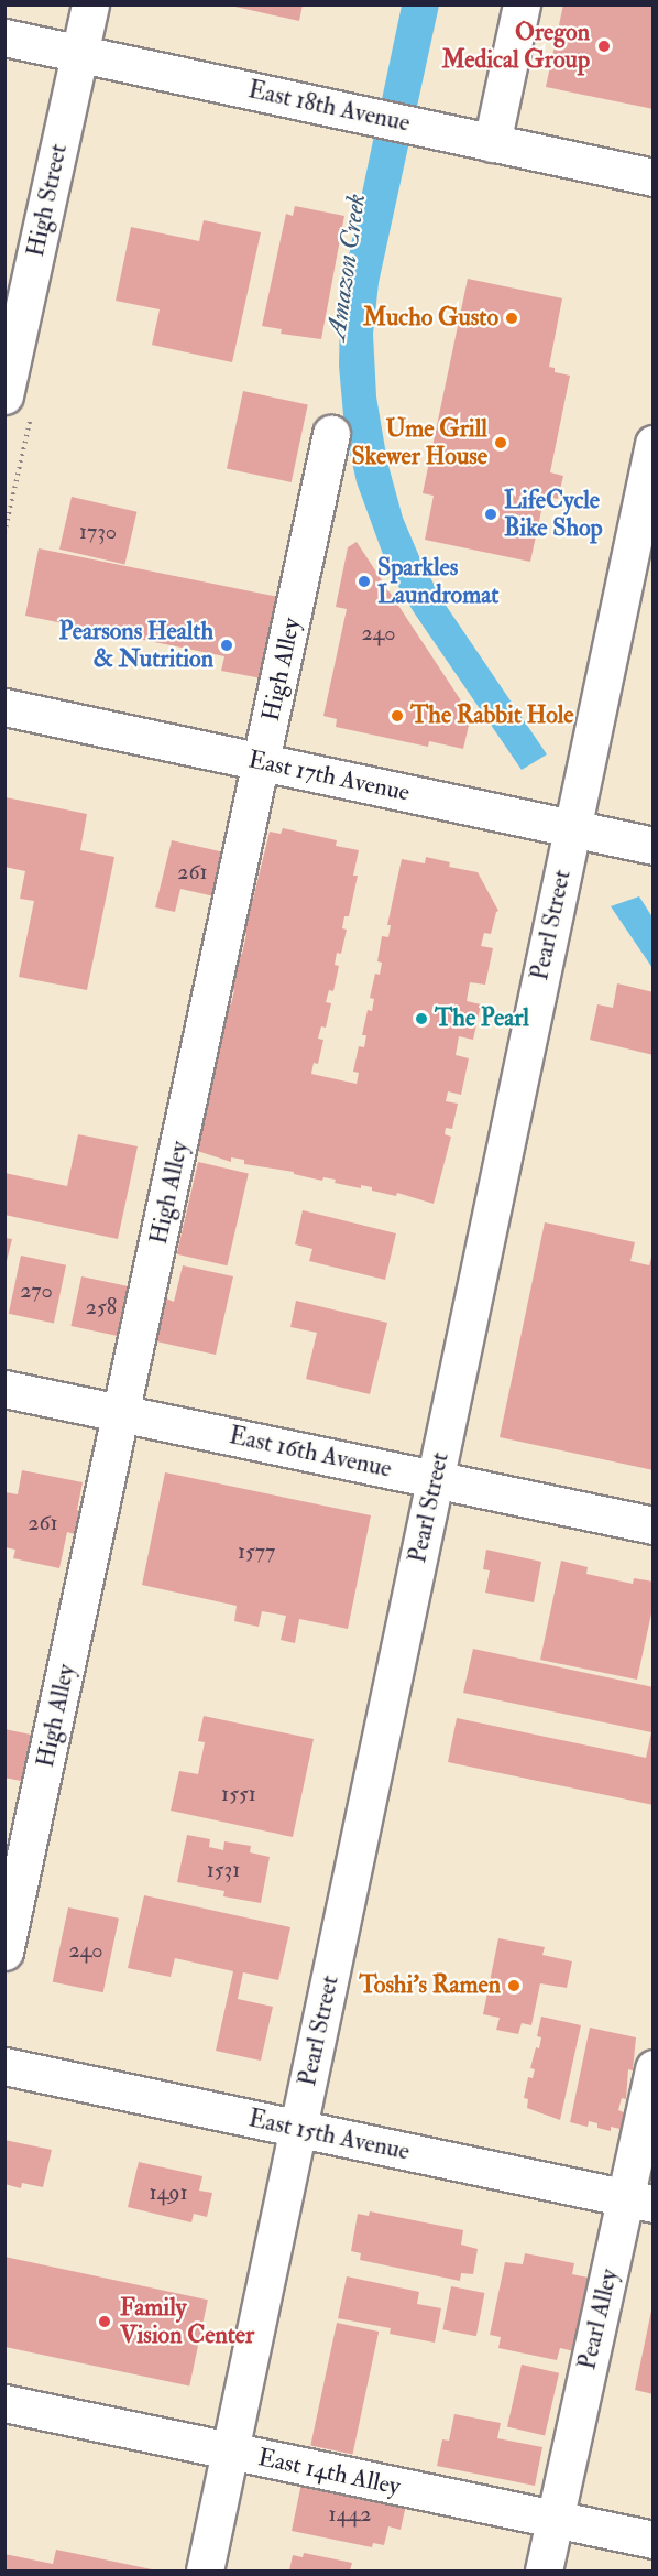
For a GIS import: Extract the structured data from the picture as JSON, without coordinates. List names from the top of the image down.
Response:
{
  "streets": {
    "main road": [
      "East 18th Avenue",
      "High Street",
      "High Alley",
      "East 17th Avenue",
      "Pearl Street",
      "East 16th Avenue",
      "East 15th Avenue",
      "Pearl Alley",
      "East 14th Alley"
    ]
  },
  "crossings": [
    ["East 18th Avenue", "High Street"],
    ["High Alley", "East 17th Avenue"],
    ["High Alley", "East 16th Avenue"],
    ["East 17th Avenue", "Pearl Street"],
    ["Pearl Street", "East 16th Avenue"],
    ["Pearl Street", "East 15th Avenue"],
    ["Pearl Street", "East 14th Alley"],
    ["East 15th Avenue", "Pearl Alley"],
    ["Pearl Alley", "East 14th Alley"]
  ],
  "water": ["Amazon Creek"],
  "places": [
    "Oregon Medical Group",
    "Mucho Gusto",
    "Ume Grill Skewer House",
    "LifeCycle Bike Shop",
    "Sparkles Laundromat",
    "Pearsons Health & Nutrition",
    "The Rabbit Hole",
    "The Pearl",
    "Toshi's Ramen",
    "Family Vision Center"
  ],
  "house_numbers": [
    "1730",
    "240",
    "261",
    "270",
    "258",
    "261",
    "1577",
    "1551",
    "1531",
    "240",
    "1491",
    "1442"
  ]
}
